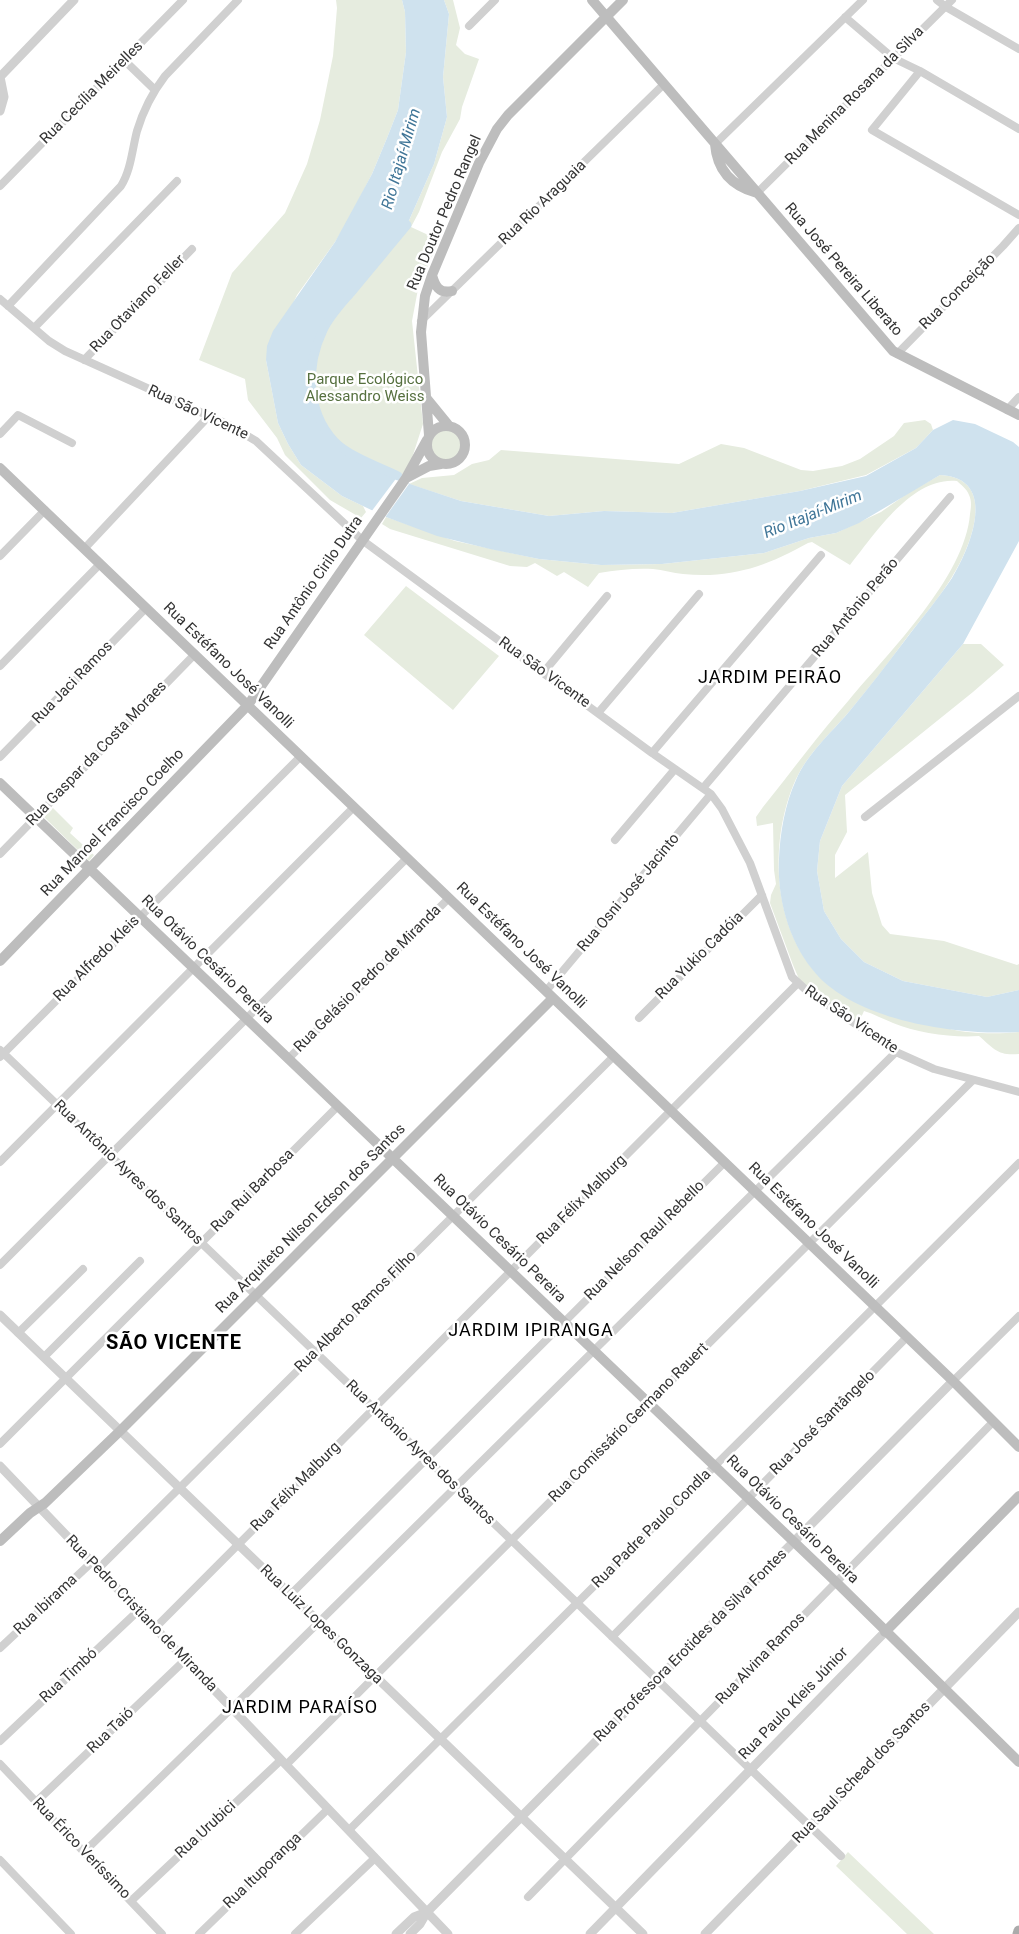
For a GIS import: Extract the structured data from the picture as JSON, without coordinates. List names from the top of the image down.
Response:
{
  "streets": {
    "main road": [
      "Rua Doutor Pedro Rangel",
      "Rua José Pereira Liberato",
      "Rua Antônio Cirilo Dutra",
      "Rua Estéfano José Vanolli",
      "Rua Manoel Francisco Coelho",
      "Rua Otávio Cesário Pereira",
      "Rua Arquiteto Nilson Edson dos Santos",
      "Rua Paulo Kleis Júnior"
    ],
    "street": [
      "Rua Cecília Meirelles",
      "Rua Menina Rosana da Silva",
      "Rua Rio Araguaia",
      "Rua Conceição",
      "Rua Otaviano Feller",
      "Rua São Vicente",
      "Rua Antônio Perão",
      "Rua Jaci Ramos",
      "Rua Gaspar da Costa Moraes",
      "Rua Osni José Jacinto",
      "Rua Yukio Cadóia",
      "Rua Alfredo Kleis",
      "Rua Gelásio Pedro de Miranda",
      "Rua Antônio Ayres dos Santos",
      "Rua Rui Barbosa",
      "Rua Félix Malburg",
      "Rua Nelson Raul Rebello",
      "Rua Alberto Ramos Filho",
      "Rua Comissário Germano Rauert",
      "Rua José Santângelo",
      "Rua Padre Paulo Condla",
      "Rua Ibirama",
      "Rua Pedro Cristiano de Miranda",
      "Rua Luiz Lopes Gonzaga",
      "Rua Professora Erotides da Silva Fontes",
      "Rua Alvina Ramos",
      "Rua Timbó",
      "Rua Taió",
      "Rua Saul Schead dos Santos",
      "Rua Urubici",
      "Rua Érico Veríssimo",
      "Rua Ituporanga"
    ]
  },
  "crossings": [
    ["Rua Menina Rosana da Silva", "Rua José Pereira Liberato"],
    ["Rua Rio Araguaia", "Rua Doutor Pedro Rangel"],
    ["Rua Rio Araguaia", "Rua José Pereira Liberato"],
    ["Rua Doutor Pedro Rangel", "Rua José Pereira Liberato"],
    ["Rua Doutor Pedro Rangel", "Rua Antônio Cirilo Dutra"],
    ["Rua José Pereira Liberato", "Rua Conceição"],
    ["Rua Otaviano Feller", "Rua São Vicente"],
    ["Rua São Vicente", "Rua Antônio Cirilo Dutra"],
    ["Rua São Vicente", "Rua Antônio Perão"],
    ["Rua São Vicente", "Rua Osni José Jacinto"],
    ["Rua São Vicente", "Rua Yukio Cadóia"],
    ["Rua São Vicente", "Rua Félix Malburg"],
    ["Rua São Vicente", "Rua Comissário Germano Rauert"],
    ["Rua Antônio Cirilo Dutra", "Rua Estéfano José Vanolli"],
    ["Rua Antônio Cirilo Dutra", "Rua Manoel Francisco Coelho"],
    ["Rua Estéfano José Vanolli", "Rua Jaci Ramos"],
    ["Rua Estéfano José Vanolli", "Rua Gaspar da Costa Moraes"],
    ["Rua Estéfano José Vanolli", "Rua Manoel Francisco Coelho"],
    ["Rua Estéfano José Vanolli", "Rua Osni José Jacinto"],
    ["Rua Estéfano José Vanolli", "Rua Alfredo Kleis"],
    ["Rua Estéfano José Vanolli", "Rua Gelásio Pedro de Miranda"],
    ["Rua Estéfano José Vanolli", "Rua Félix Malburg"],
    ["Rua Estéfano José Vanolli", "Rua Arquiteto Nilson Edson dos Santos"],
    ["Rua Estéfano José Vanolli", "Rua Nelson Raul Rebello"],
    ["Rua Estéfano José Vanolli", "Rua Alberto Ramos Filho"],
    ["Rua Estéfano José Vanolli", "Rua Comissário Germano Rauert"],
    ["Rua Estéfano José Vanolli", "Rua José Santângelo"],
    ["Rua Estéfano José Vanolli", "Rua Padre Paulo Condla"],
    ["Rua Estéfano José Vanolli", "Rua Professora Erotides da Silva Fontes"],
    ["Rua Estéfano José Vanolli", "Rua Alvina Ramos"],
    ["Rua Gaspar da Costa Moraes", "Rua Otávio Cesário Pereira"],
    ["Rua Manoel Francisco Coelho", "Rua Otávio Cesário Pereira"],
    ["Rua Alfredo Kleis", "Rua Otávio Cesário Pereira"],
    ["Rua Alfredo Kleis", "Rua Antônio Ayres dos Santos"],
    ["Rua Otávio Cesário Pereira", "Rua Gelásio Pedro de Miranda"],
    ["Rua Otávio Cesário Pereira", "Rua Rui Barbosa"],
    ["Rua Otávio Cesário Pereira", "Rua Félix Malburg"],
    ["Rua Otávio Cesário Pereira", "Rua Arquiteto Nilson Edson dos Santos"],
    ["Rua Otávio Cesário Pereira", "Rua Nelson Raul Rebello"],
    ["Rua Otávio Cesário Pereira", "Rua Alberto Ramos Filho"],
    ["Rua Otávio Cesário Pereira", "Rua Comissário Germano Rauert"],
    ["Rua Otávio Cesário Pereira", "Rua José Santângelo"],
    ["Rua Otávio Cesário Pereira", "Rua Padre Paulo Condla"],
    ["Rua Otávio Cesário Pereira", "Rua Professora Erotides da Silva Fontes"],
    ["Rua Otávio Cesário Pereira", "Rua Alvina Ramos"],
    ["Rua Otávio Cesário Pereira", "Rua Paulo Kleis Júnior"],
    ["Rua Otávio Cesário Pereira", "Rua Saul Schead dos Santos"],
    ["Rua Antônio Ayres dos Santos", "Rua Rui Barbosa"],
    ["Rua Antônio Ayres dos Santos", "Rua Félix Malburg"],
    ["Rua Antônio Ayres dos Santos", "Rua Arquiteto Nilson Edson dos Santos"],
    ["Rua Antônio Ayres dos Santos", "Rua Nelson Raul Rebello"],
    ["Rua Antônio Ayres dos Santos", "Rua Alberto Ramos Filho"],
    ["Rua Antônio Ayres dos Santos", "Rua Comissário Germano Rauert"],
    ["Rua Antônio Ayres dos Santos", "Rua José Santângelo"],
    ["Rua Antônio Ayres dos Santos", "Rua Padre Paulo Condla"],
    ["Rua Antônio Ayres dos Santos", "Rua Professora Erotides da Silva Fontes"],
    ["Rua Antônio Ayres dos Santos", "Rua Alvina Ramos"],
    ["Rua Antônio Ayres dos Santos", "Rua Paulo Kleis Júnior"],
    ["Rua Antônio Ayres dos Santos", "Rua Saul Schead dos Santos"],
    ["Rua Rui Barbosa", "Rua Luiz Lopes Gonzaga"],
    ["Rua Félix Malburg", "Rua Pedro Cristiano de Miranda"],
    ["Rua Félix Malburg", "Rua Luiz Lopes Gonzaga"],
    ["Rua Arquiteto Nilson Edson dos Santos", "Rua Pedro Cristiano de Miranda"],
    ["Rua Arquiteto Nilson Edson dos Santos", "Rua Luiz Lopes Gonzaga"],
    ["Rua Nelson Raul Rebello", "Rua Luiz Lopes Gonzaga"],
    ["Rua Alberto Ramos Filho", "Rua Ibirama"],
    ["Rua Alberto Ramos Filho", "Rua Pedro Cristiano de Miranda"],
    ["Rua Alberto Ramos Filho", "Rua Luiz Lopes Gonzaga"],
    ["Rua Comissário Germano Rauert", "Rua Pedro Cristiano de Miranda"],
    ["Rua Comissário Germano Rauert", "Rua Luiz Lopes Gonzaga"],
    ["Rua Comissário Germano Rauert", "Rua Urubici"],
    ["Rua Padre Paulo Condla", "Rua Pedro Cristiano de Miranda"],
    ["Rua Padre Paulo Condla", "Rua Luiz Lopes Gonzaga"],
    ["Rua Ibirama", "Rua Pedro Cristiano de Miranda"],
    ["Rua Pedro Cristiano de Miranda", "Rua Professora Erotides da Silva Fontes"],
    ["Rua Pedro Cristiano de Miranda", "Rua Timbó"],
    ["Rua Pedro Cristiano de Miranda", "Rua Taió"],
    ["Rua Pedro Cristiano de Miranda", "Rua Urubici"],
    ["Rua Pedro Cristiano de Miranda", "Rua Ituporanga"],
    ["Rua Luiz Lopes Gonzaga", "Rua Professora Erotides da Silva Fontes"],
    ["Rua Luiz Lopes Gonzaga", "Rua Alvina Ramos"],
    ["Rua Luiz Lopes Gonzaga", "Rua Paulo Kleis Júnior"],
    ["Rua Taió", "Rua Érico Veríssimo"],
    ["Rua Urubici", "Rua Érico Veríssimo"]
  ],
  "districts": [
    "JARDIM PEIRÃO",
    "JARDIM IPIRANGA",
    "SÃO VICENTE",
    "JARDIM PARAÍSO"
  ],
  "water": ["Rio Itajaí-Mirim"],
  "parks": ["Parque Ecológico Alessandro Weiss"]
}
